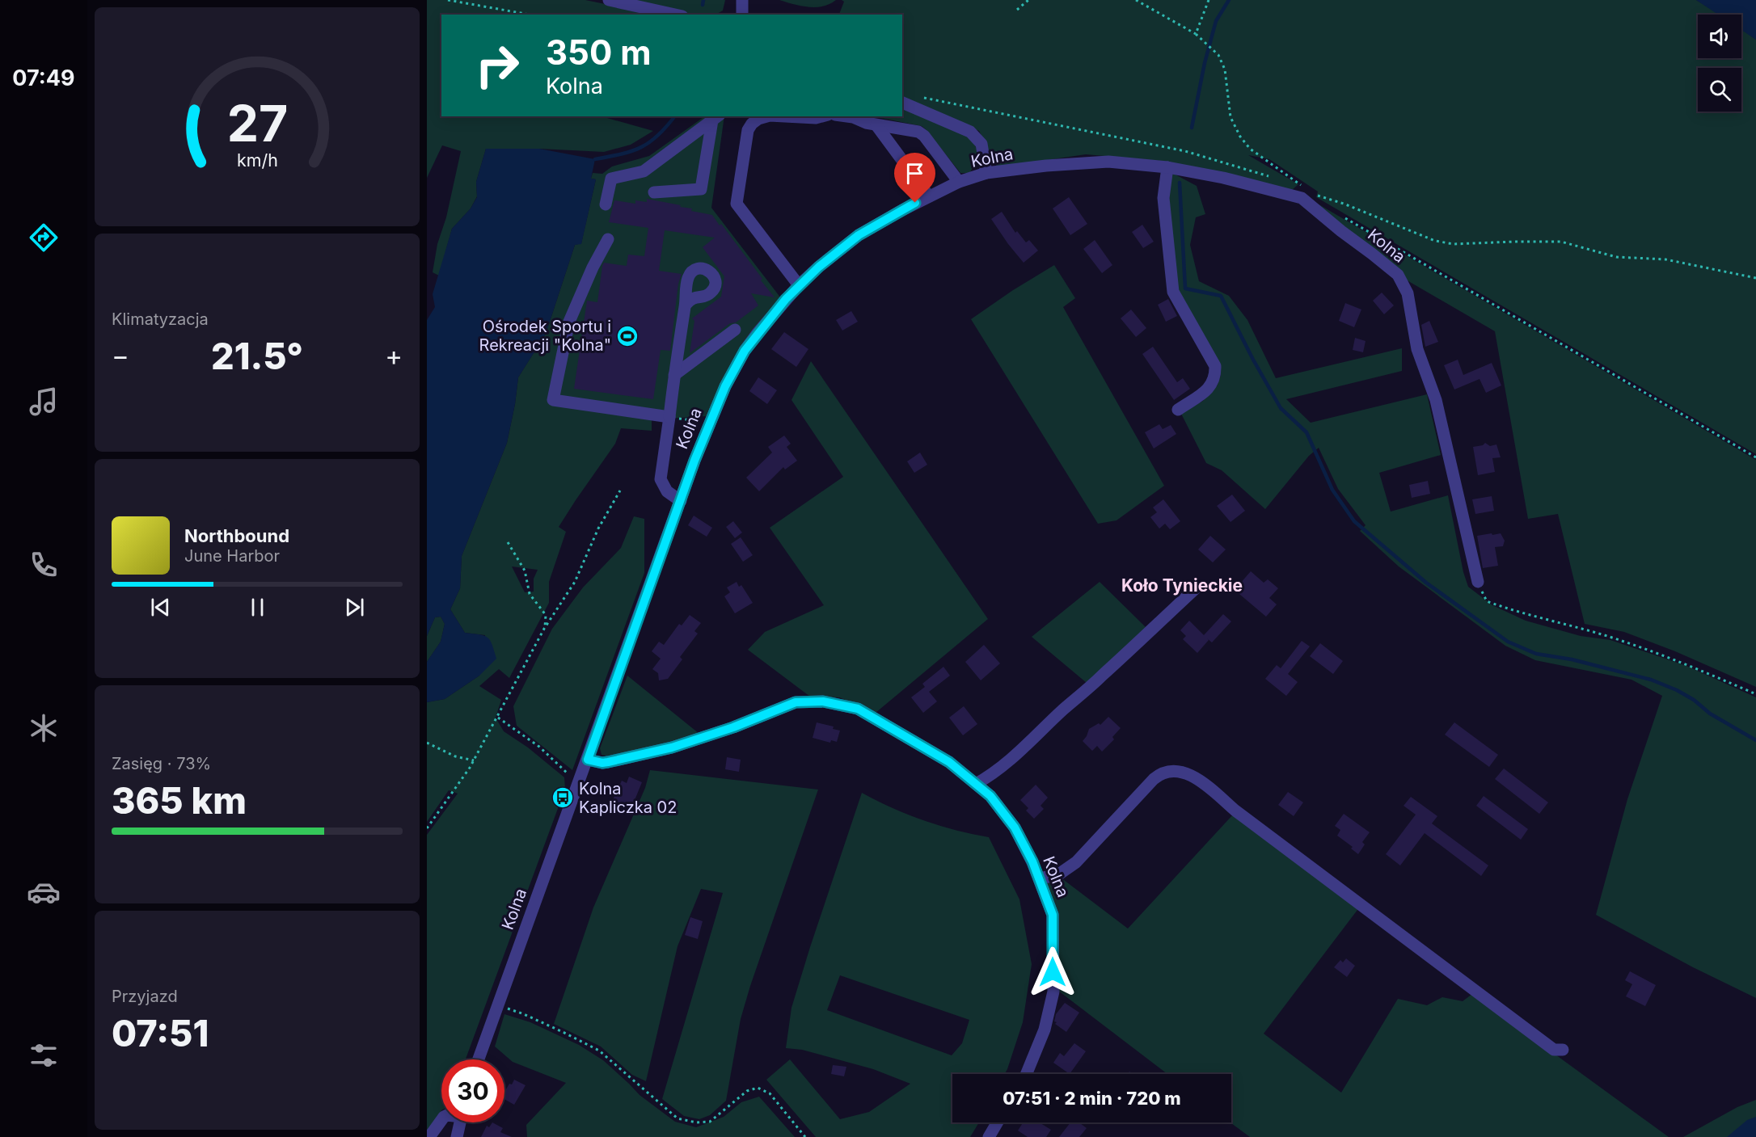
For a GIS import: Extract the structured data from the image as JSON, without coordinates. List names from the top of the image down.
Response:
{
  "streets": {
    "street": ["Kolna"]
  },
  "districts": ["Koło Tynieckie"],
  "places": {
    "sports": ["Ośrodek Sportu i Rekreacji \"Kolna\""],
    "bus stop": ["Kolna Kapliczka 02"]
  },
  "page": {
    "tabs": "07:49",
    "turn": ["350 m", "Kolna"],
    "tile": [
      "Klimatyzacja",
      ["Zasięg · 73%", "365 km"],
      ["Przyjazd", "07:51"]
    ],
    "heat": ["−", "21.5°", "+"],
    "song": ["Northbound", "June Harbor"],
    "limit": "30",
    "trip": "07:51 · 2 min · 720 m",
    "gauge": ["27", "km/h"]
  }
}
